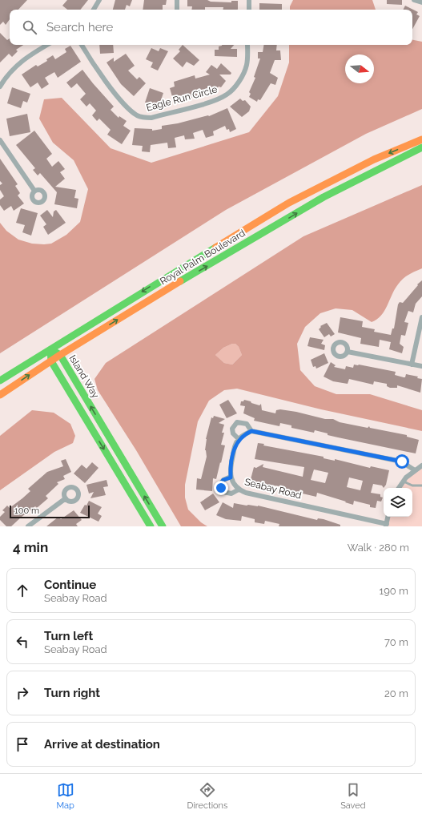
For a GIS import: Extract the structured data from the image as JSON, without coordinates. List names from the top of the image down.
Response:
{
  "streets": {
    "main road": ["Royal Palm Boulevard", "Island Way"],
    "street": ["Eagle Run Circle", "Seabay Road"]
  },
  "crossings": [
    ["Royal Palm Boulevard", "Island Way"]
  ],
  "scale_bar": "100 m",
  "north": "right",
  "page": {
    "search": "Search here",
    "scale": "100 m",
    "heading": ["4 min", "Walk · 280 m"],
    "list": [
      ["Continue", "Seabay Road", "190 m"],
      ["Turn left", "Seabay Road", "70 m"],
      ["Turn right", "20 m"],
      "Arrive at destination"
    ],
    "nav": ["Map", "Directions", "Saved"]
  }
}
